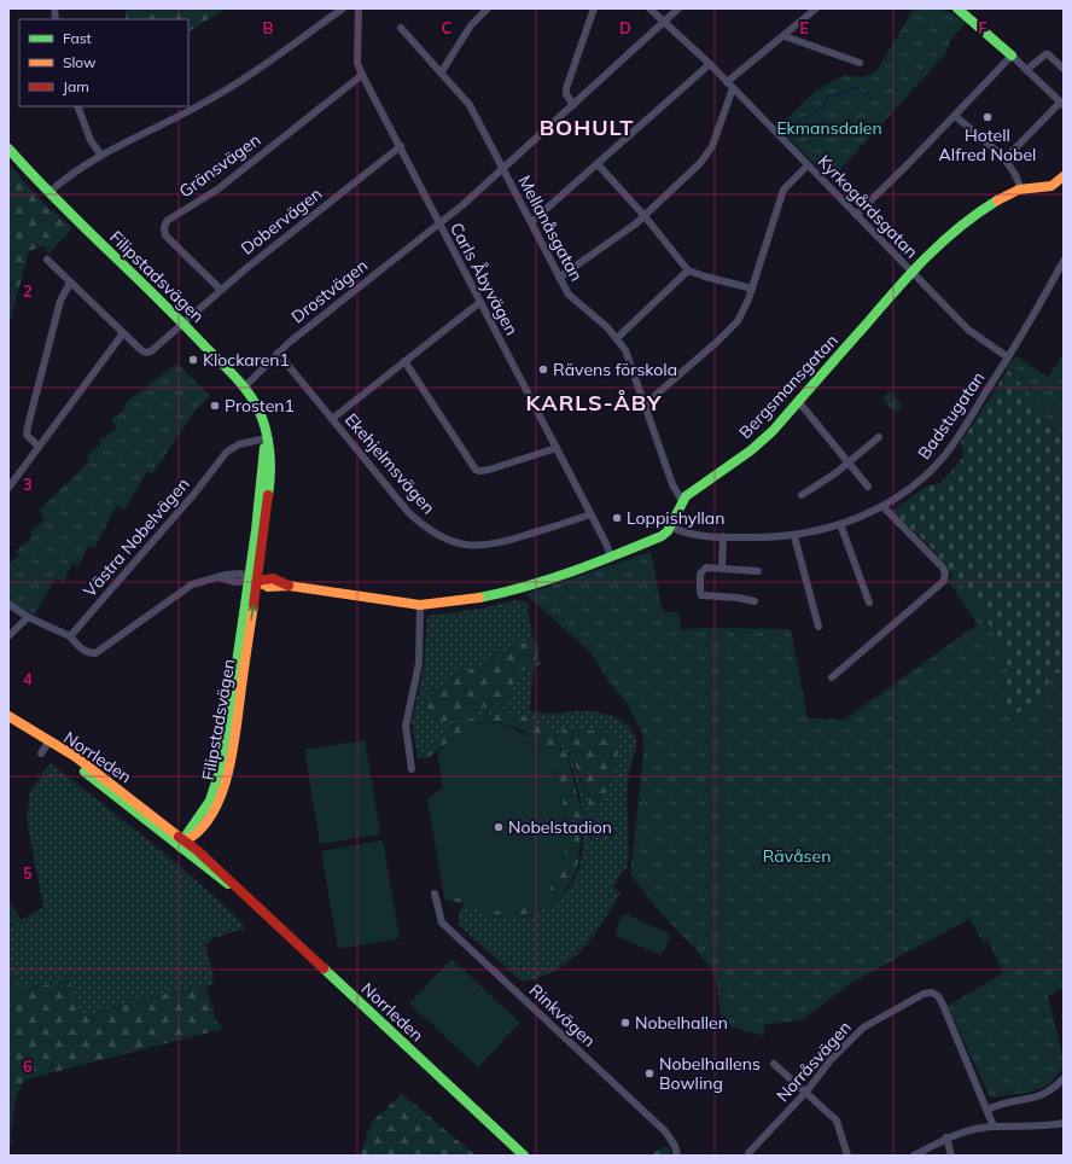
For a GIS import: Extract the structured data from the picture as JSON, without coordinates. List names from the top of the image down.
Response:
{
  "streets": {
    "street": [
      "Gränsvägen",
      "Kyrkogårdsgatan",
      "Dobervägen",
      "Mellanåsgatan",
      "Filipstadsvägen",
      "Carls Åbyvägen",
      "Drostvägen",
      "Bergsmansgatan",
      "Badstugatan",
      "Ekehjelmsvägen",
      "Västra Nobelvägen",
      "Norrleden",
      "Rinkvägen",
      "Norråsvägen"
    ]
  },
  "crossings": [
    ["Gränsvägen", "Dobervägen"],
    ["Gränsvägen", "Carls Åbyvägen"],
    ["Kyrkogårdsgatan", "Drostvägen"],
    ["Kyrkogårdsgatan", "Bergsmansgatan"],
    ["Kyrkogårdsgatan", "Badstugatan"],
    ["Dobervägen", "Filipstadsvägen"],
    ["Dobervägen", "Carls Åbyvägen"],
    ["Mellanåsgatan", "Drostvägen"],
    ["Mellanåsgatan", "Bergsmansgatan"],
    ["Filipstadsvägen", "Drostvägen"],
    ["Filipstadsvägen", "Bergsmansgatan"],
    ["Filipstadsvägen", "Västra Nobelvägen"],
    ["Filipstadsvägen", "Norrleden"],
    ["Carls Åbyvägen", "Drostvägen"],
    ["Carls Åbyvägen", "Bergsmansgatan"],
    ["Carls Åbyvägen", "Ekehjelmsvägen"],
    ["Drostvägen", "Ekehjelmsvägen"],
    ["Bergsmansgatan", "Badstugatan"],
    ["Bergsmansgatan", "Västra Nobelvägen"]
  ],
  "districts": ["BOHULT", "KARLS-ÅBY"],
  "parks": ["Ekmansdalen", "Rävåsen"],
  "places": [
    "Hotell Alfred Nobel",
    "Klockaren1",
    "Rävens förskola",
    "Prosten1",
    "Loppishyllan",
    "Nobelstadion",
    "Nobelhallen",
    "Nobelhallens Bowling"
  ],
  "legend": ["Fast", "Slow", "Jam"],
  "grid": {
    "columns": [
      "B",
      "C",
      "D",
      "E",
      "F"
    ],
    "rows": [
      "2",
      "3",
      "4",
      "5",
      "6"
    ]
  }
}
